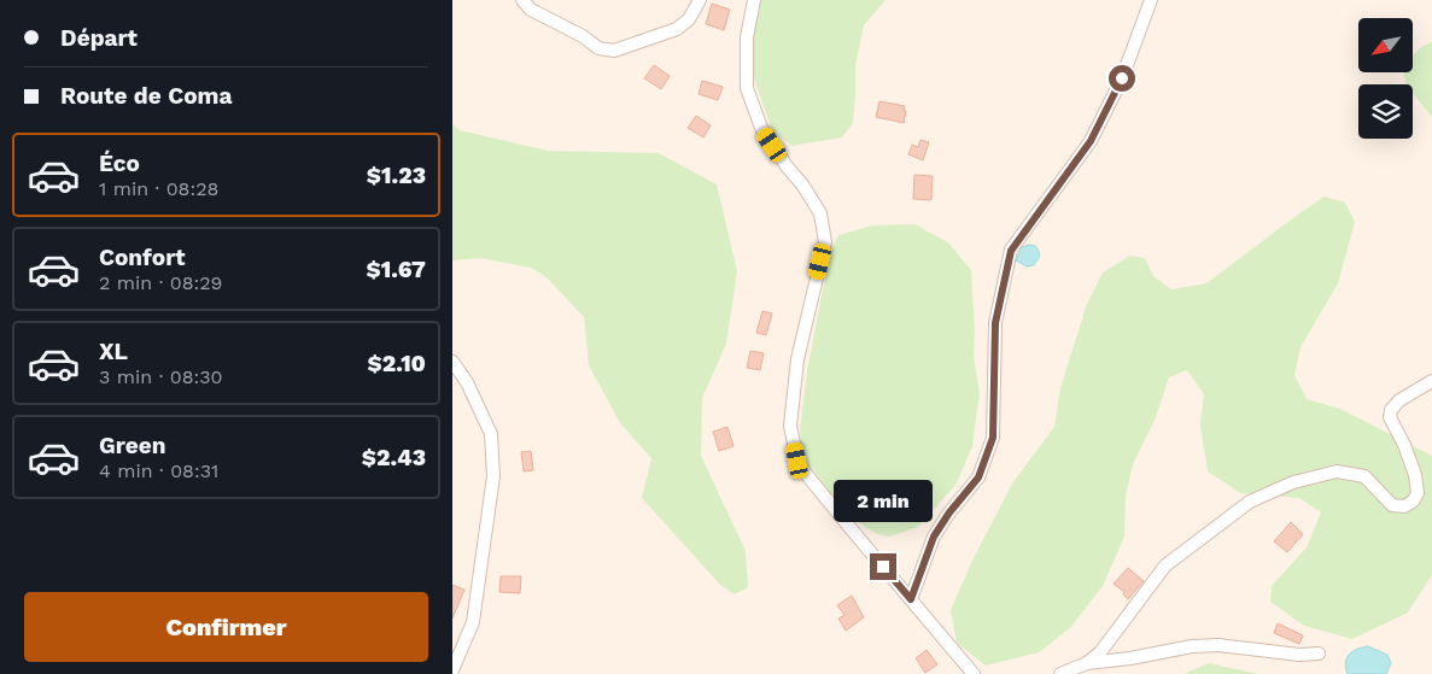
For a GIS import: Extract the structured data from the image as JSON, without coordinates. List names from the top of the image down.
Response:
{
  "north": "bottom left",
  "page": {
    "banner": ["Départ", "Route de Coma"],
    "list": [
      {
        "name": "Éco",
        "note": "1 min · 08:28",
        "value": "$1.23"
      },
      {
        "name": "Confort",
        "note": "2 min · 08:29",
        "value": "$1.67"
      },
      {
        "name": "XL",
        "note": "3 min · 08:30",
        "value": "$2.10"
      },
      {
        "name": "Green",
        "note": "4 min · 08:31",
        "value": "$2.43"
      }
    ],
    "bubble": "2 min",
    "buttons": "Confirmer"
  }
}
